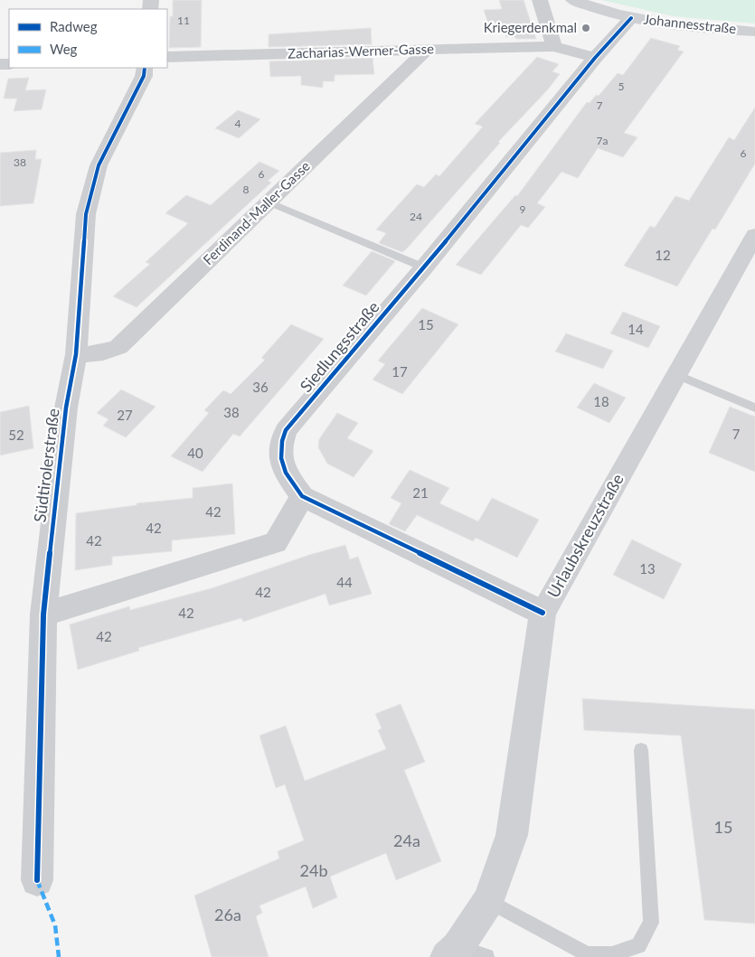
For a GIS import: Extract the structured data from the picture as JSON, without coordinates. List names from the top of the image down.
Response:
{
  "streets": {
    "street": [
      "Johannesstraße",
      "Zacharias-Werner-Gasse",
      "Ferdinand-Maller-Gasse",
      "Siedlungsstraße",
      "Südtirolerstraße",
      "Urlaubskreuzstraße"
    ]
  },
  "crossings": [
    ["Johannesstraße", "Siedlungsstraße"],
    ["Zacharias-Werner-Gasse", "Ferdinand-Maller-Gasse"],
    ["Zacharias-Werner-Gasse", "Siedlungsstraße"],
    ["Ferdinand-Maller-Gasse", "Südtirolerstraße"],
    ["Siedlungsstraße", "Urlaubskreuzstraße"]
  ],
  "places": ["Kriegerdenkmal"],
  "house_numbers": [
    "11",
    "5",
    "7",
    "4",
    "7a",
    "6",
    "38",
    "6",
    "8",
    "9",
    "24",
    "12",
    "15",
    "14",
    "17",
    "36",
    "18",
    "38",
    "27",
    "7",
    "52",
    "40",
    "21",
    "42",
    "42",
    "42",
    "13",
    "44",
    "42",
    "42",
    "42",
    "15",
    "24a",
    "24b",
    "26a"
  ],
  "legend": ["Radweg", "Weg"]
}
